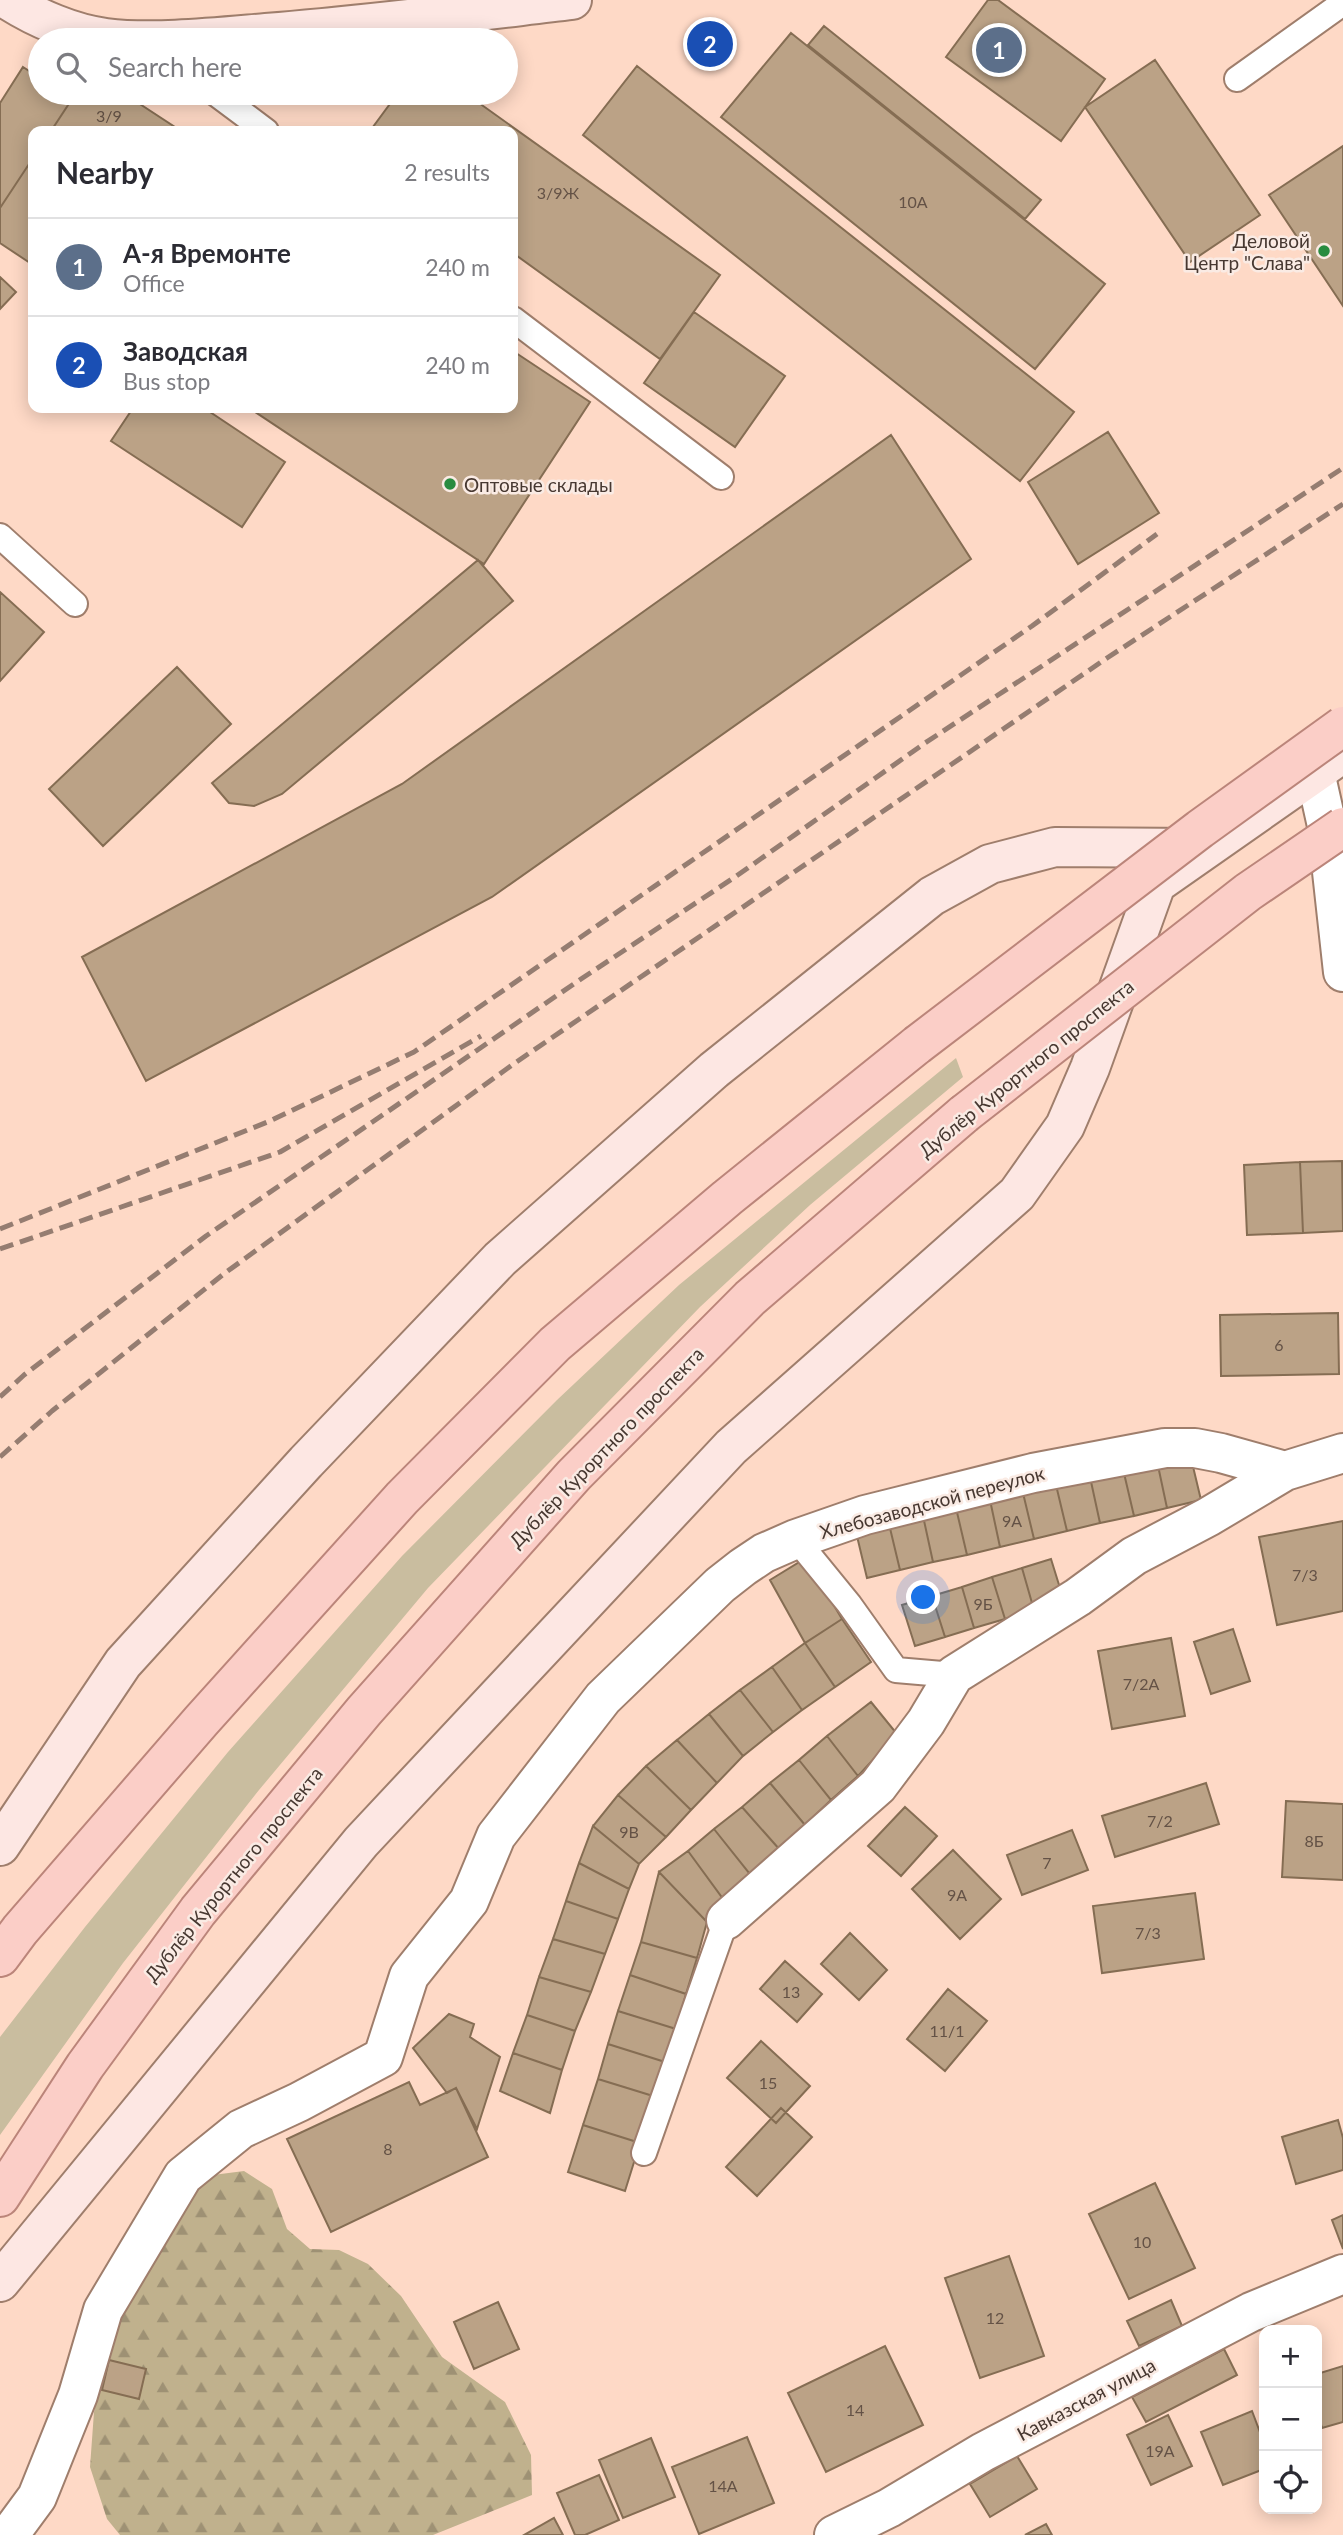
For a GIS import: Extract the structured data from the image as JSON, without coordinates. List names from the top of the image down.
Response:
{
  "streets": {
    "main road": ["Дублёр Курортного проспекта"],
    "street": ["Хлебозаводской переулок", "Кавказская улица"]
  },
  "places": ["Деловой Центр \"Слава\"", "Оптовые склады"],
  "house_numbers": [
    "3/9",
    "3/9Ж",
    "10А",
    "6",
    "9А",
    "7/3",
    "9Б",
    "7/2А",
    "7/2",
    "9В",
    "8Б",
    "7",
    "9А",
    "7/3",
    "13",
    "11/1",
    "15",
    "8",
    "10",
    "12",
    "14",
    "19А",
    "14А"
  ],
  "page": {
    "pins": ["2", "1"],
    "search": "Search here",
    "heading": ["Nearby", "2 results"],
    "list": [
      {
        "mark": "1",
        "name": "А-я Времонте",
        "note": "Office",
        "value": "240 m"
      },
      {
        "mark": "2",
        "name": "Заводская",
        "note": "Bus stop",
        "value": "240 m"
      }
    ],
    "map_buttons": ["+", "−"]
  }
}
